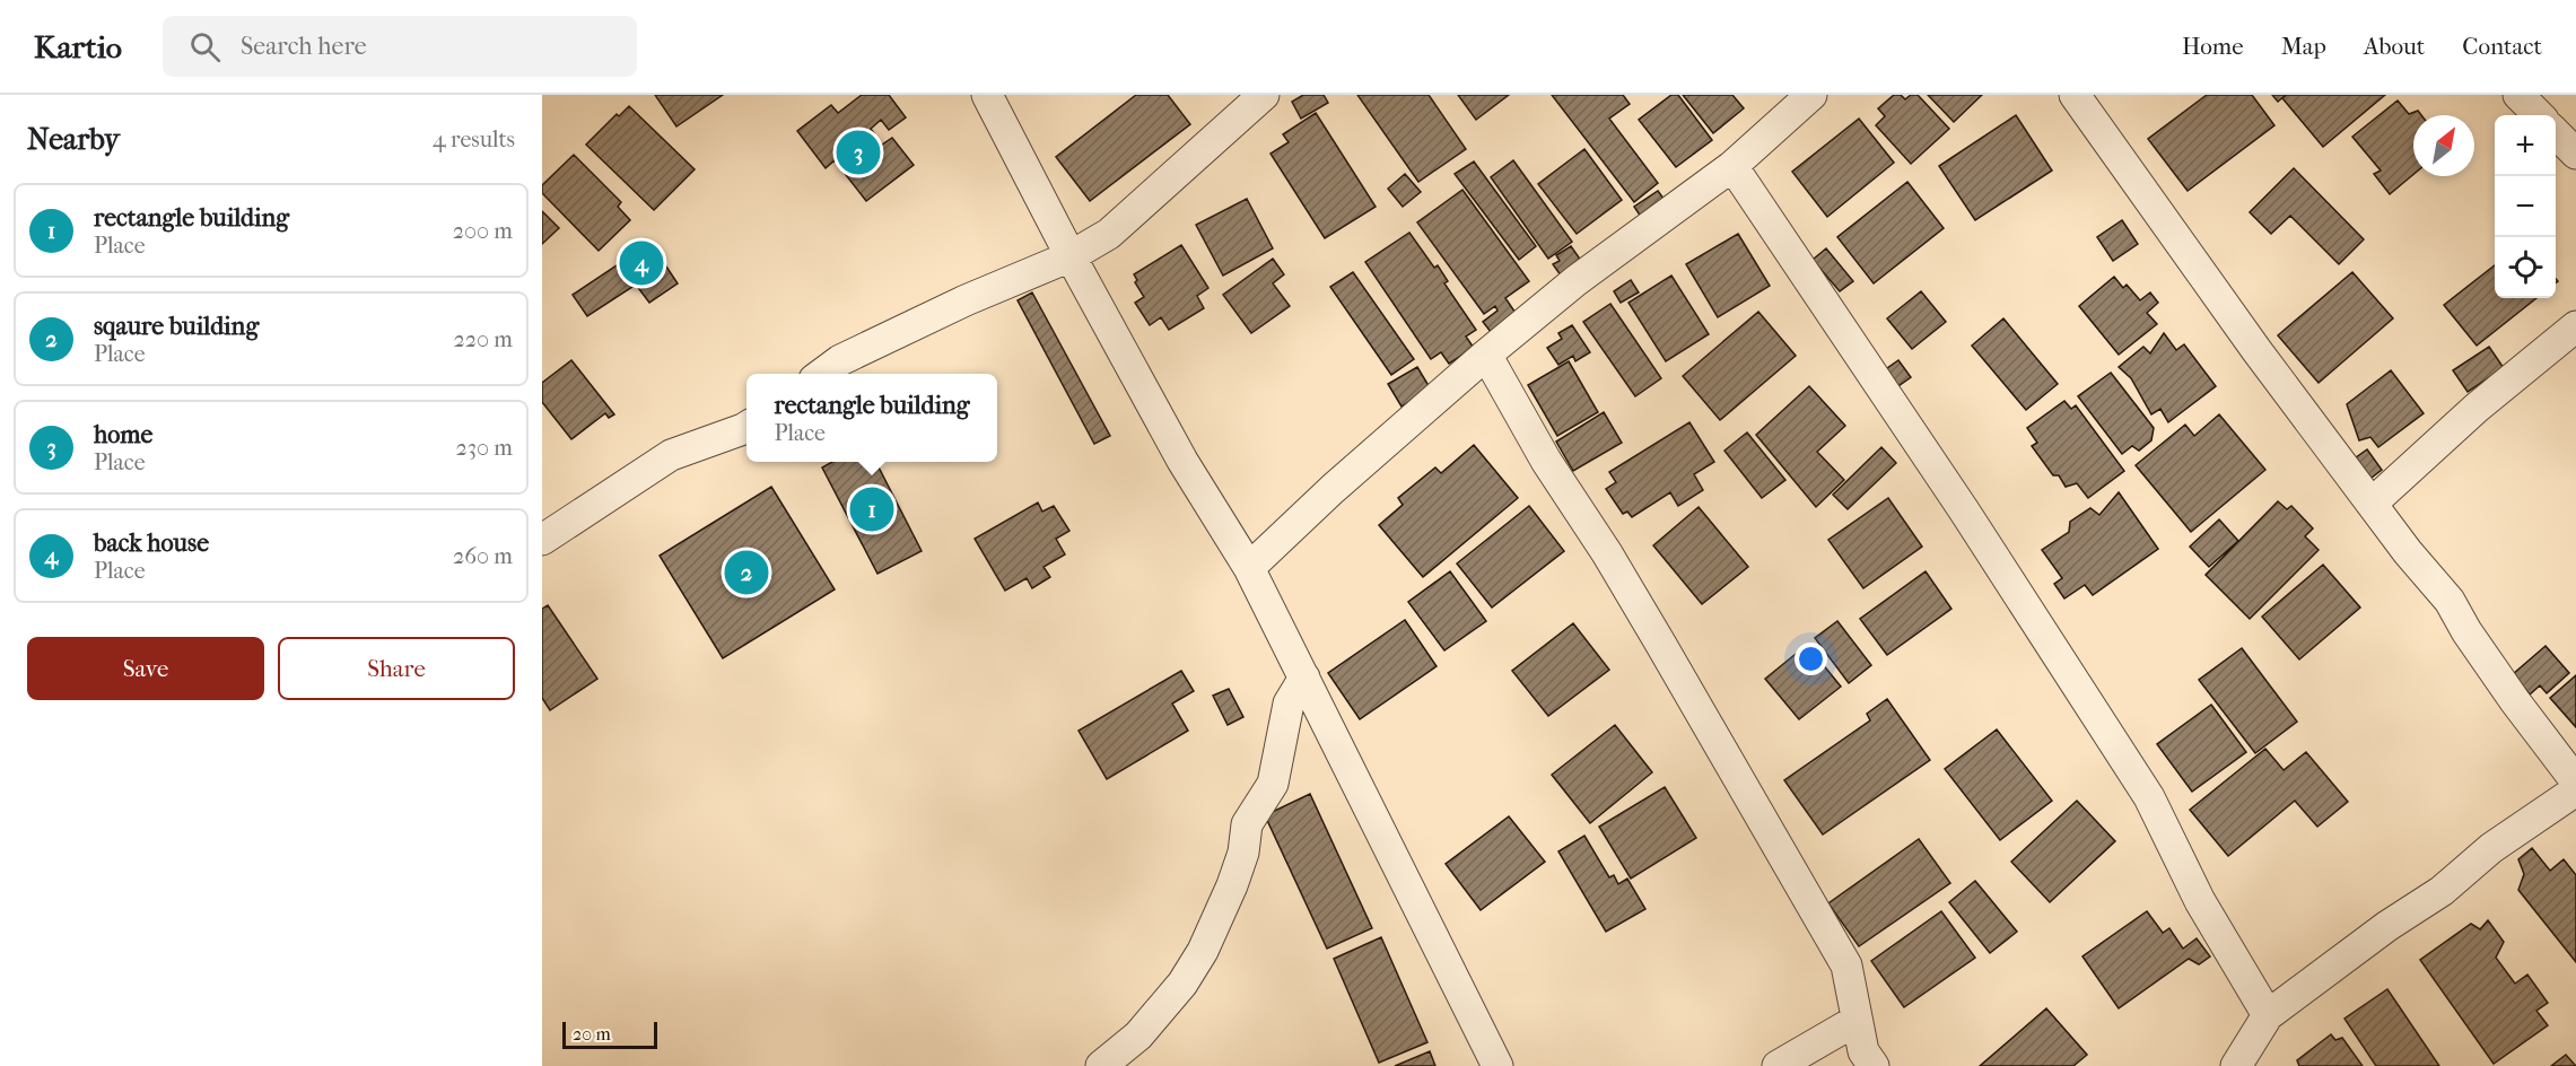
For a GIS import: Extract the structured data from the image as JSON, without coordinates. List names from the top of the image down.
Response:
{
  "scale_bar": "20 m",
  "north": "top right",
  "page": {
    "header": "Kartio",
    "search": "Search here",
    "nav": [
      "Home",
      "Map",
      "About",
      "Contact"
    ],
    "heading": ["Nearby", "4 results"],
    "map_buttons": ["+", "−"],
    "pins": [
      "3",
      "4",
      "1",
      "2"
    ],
    "list": [
      {
        "mark": "1",
        "name": "rectangle building",
        "note": "Place",
        "value": "200 m"
      },
      {
        "mark": "2",
        "name": "sqaure building",
        "note": "Place",
        "value": "220 m"
      },
      {
        "mark": "3",
        "name": "home",
        "note": "Place",
        "value": "230 m"
      },
      {
        "mark": "4",
        "name": "back house",
        "note": "Place",
        "value": "260 m"
      }
    ],
    "popup": ["rectangle building", "Place"],
    "buttons": ["Save", "Share"],
    "scale": "20 m"
  }
}
